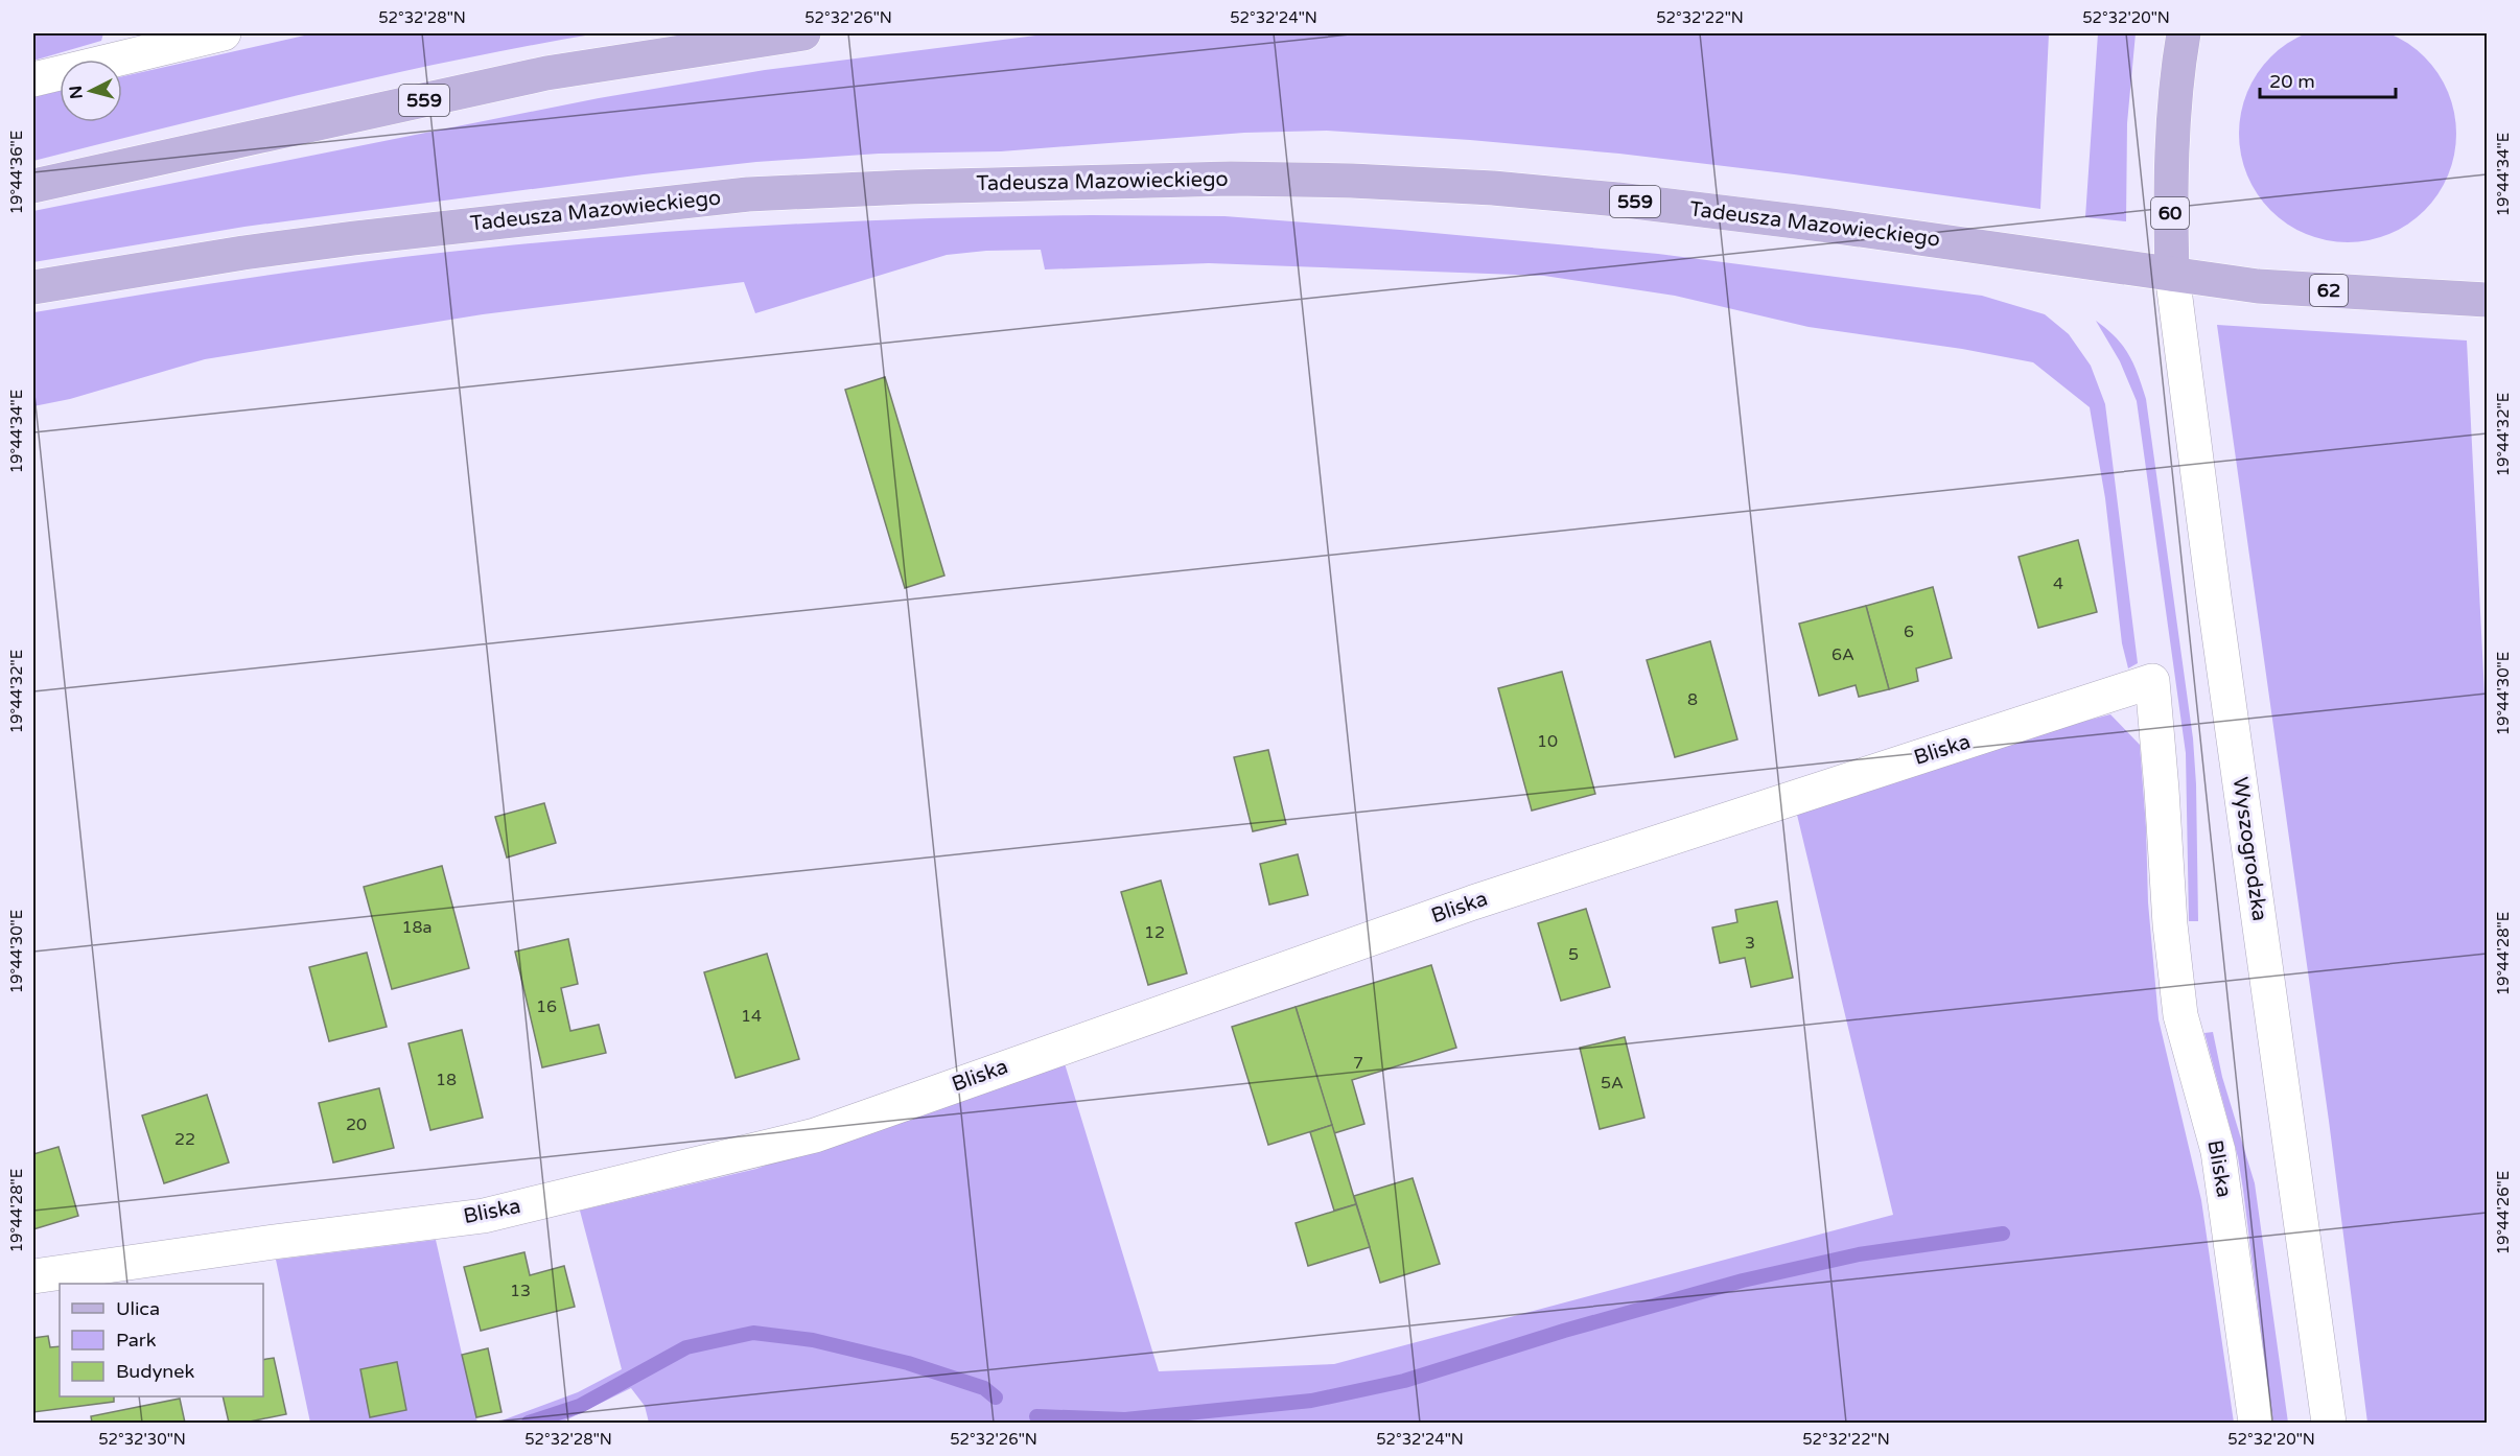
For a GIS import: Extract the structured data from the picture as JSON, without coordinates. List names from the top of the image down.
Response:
{
  "streets": {
    "main road": [
      "559",
      "Tadeusza Mazowieckiego",
      "60",
      "62"
    ],
    "street": ["Bliska", "Wyszogrodzka"]
  },
  "crossings": [
    ["Tadeusza Mazowieckiego", "60"],
    ["Tadeusza Mazowieckiego", "62"],
    ["Tadeusza Mazowieckiego", "Wyszogrodzka"],
    ["60", "62"],
    ["60", "Wyszogrodzka"],
    ["62", "Wyszogrodzka"]
  ],
  "house_numbers": [
    "4",
    "6",
    "6A",
    "8",
    "10",
    "18a",
    "12",
    "3",
    "5",
    "16",
    "14",
    "7",
    "18",
    "5A",
    "20",
    "22",
    "13"
  ],
  "legend": ["Ulica", "Park", "Budynek"],
  "scale_bar": "20 m",
  "north": "left",
  "coordinates": [
    "52°32'28\"N",
    "52°32'26\"N",
    "52°32'24\"N",
    "52°32'22\"N",
    "52°32'20\"N",
    "19°44'36\"E",
    "19°44'34\"E",
    "19°44'32\"E",
    "19°44'30\"E",
    "19°44'28\"E",
    "19°44'26\"E",
    "52°32'30\"N"
  ]
}
